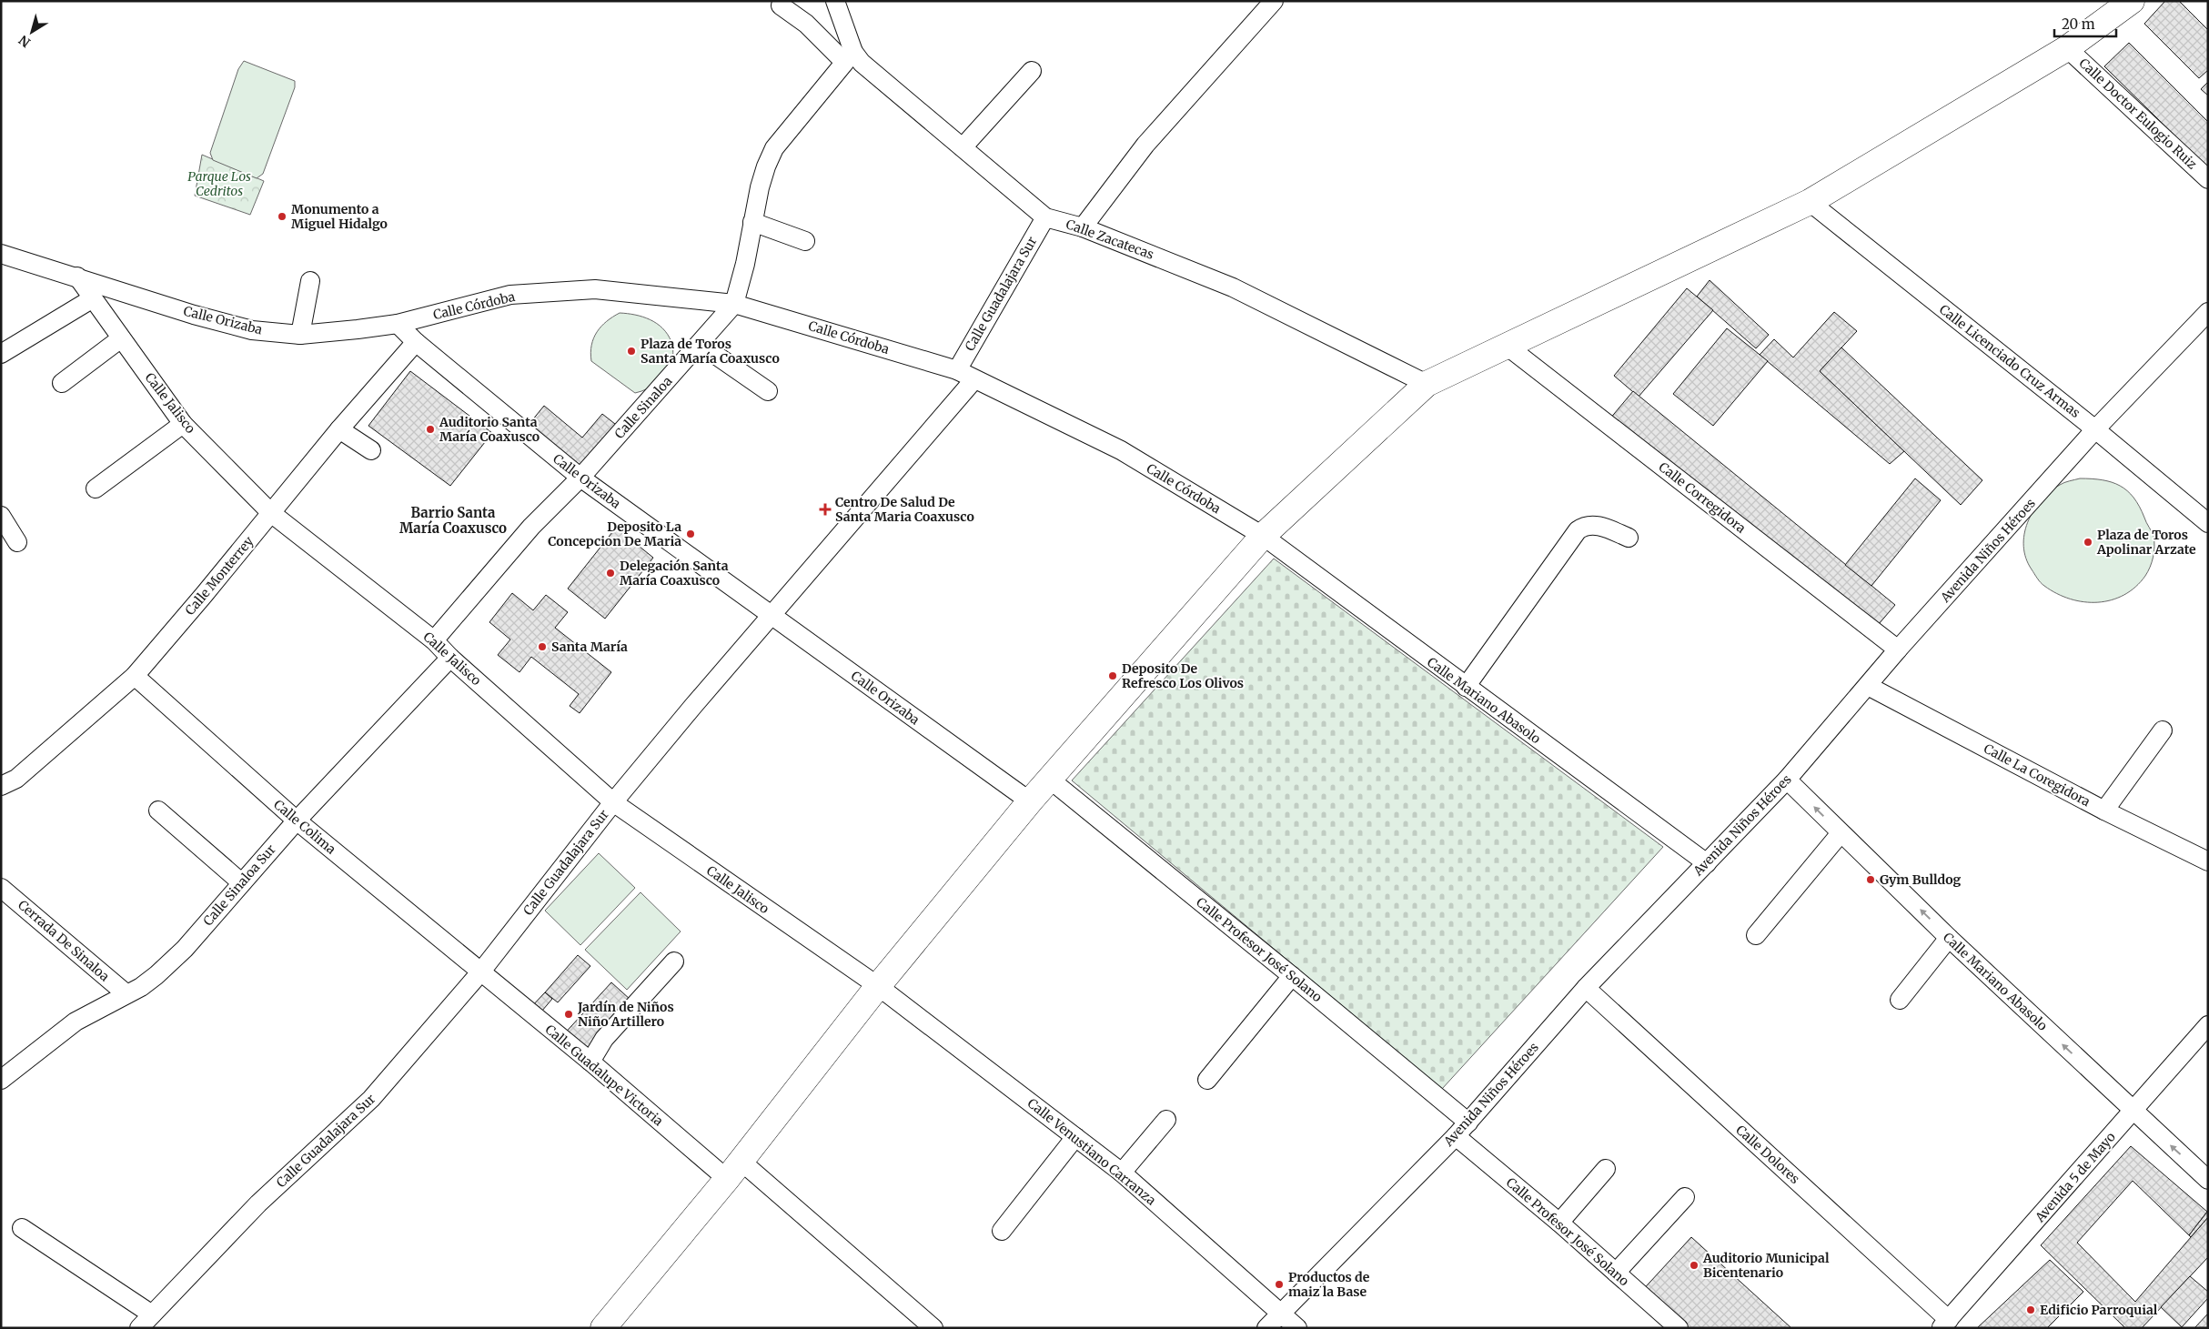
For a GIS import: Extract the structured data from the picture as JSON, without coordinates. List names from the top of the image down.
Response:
{
  "streets": {
    "street": [
      "Calle Doctor Eulogio Ruiz",
      "Calle Zacatecas",
      "Calle Guadalajara Sur",
      "Calle Córdoba",
      "Calle Orizaba",
      "Calle Licenciado Cruz Armas",
      "Calle Jalisco",
      "Calle Sinaloa",
      "Calle Corregidora",
      "Avenida Niños Héroes",
      "Calle Monterrey",
      "Calle Mariano Abasolo",
      "Calle La Coregidora",
      "Calle Colima",
      "Calle Sinaloa Sur",
      "Cerrada De Sinaloa",
      "Calle Profesor José Solano",
      "Calle Guadalupe Victoria",
      "Calle Venustiano Carranza",
      "Calle Dolores",
      "Avenida 5 de Mayo"
    ]
  },
  "crossings": [
    ["Calle Zacatecas", "Calle Guadalajara Sur"],
    ["Calle Zacatecas", "Calle Sinaloa"],
    ["Calle Guadalajara Sur", "Calle Córdoba"],
    ["Calle Guadalajara Sur", "Calle Orizaba"],
    ["Calle Guadalajara Sur", "Calle Jalisco"],
    ["Calle Guadalajara Sur", "Calle Colima"],
    ["Calle Guadalajara Sur", "Calle Guadalupe Victoria"],
    ["Calle Córdoba", "Calle Orizaba"],
    ["Calle Córdoba", "Calle Sinaloa"],
    ["Calle Córdoba", "Calle Mariano Abasolo"],
    ["Calle Orizaba", "Calle Jalisco"],
    ["Calle Orizaba", "Calle Sinaloa"],
    ["Calle Orizaba", "Calle Monterrey"],
    ["Calle Licenciado Cruz Armas", "Avenida Niños Héroes"],
    ["Calle Jalisco", "Calle Sinaloa"],
    ["Calle Jalisco", "Calle Monterrey"],
    ["Calle Jalisco", "Calle Sinaloa Sur"],
    ["Calle Jalisco", "Calle Venustiano Carranza"],
    ["Calle Corregidora", "Avenida Niños Héroes"],
    ["Avenida Niños Héroes", "Calle Mariano Abasolo"],
    ["Avenida Niños Héroes", "Calle La Coregidora"],
    ["Avenida Niños Héroes", "Calle Profesor José Solano"],
    ["Avenida Niños Héroes", "Calle Venustiano Carranza"],
    ["Avenida Niños Héroes", "Calle Dolores"],
    ["Calle Monterrey", "Calle Colima"],
    ["Calle Mariano Abasolo", "Avenida 5 de Mayo"],
    ["Calle Colima", "Calle Sinaloa Sur"],
    ["Calle Colima", "Calle Guadalupe Victoria"],
    ["Calle Sinaloa Sur", "Cerrada De Sinaloa"],
    ["Calle Dolores", "Avenida 5 de Mayo"]
  ],
  "one_way": ["Calle Mariano Abasolo"],
  "districts": ["Barrio Santa María Coaxusco"],
  "parks": ["Parque Los Cedritos"],
  "places": {
    "other": [
      "Monumento a Miguel Hidalgo",
      "Plaza de Toros Santa María Coaxusco",
      "Auditorio Santa María Coaxusco",
      "Deposito La Concepcion De Maria",
      "Plaza de Toros Apolinar Arzate",
      "Delegación Santa María Coaxusco",
      "Santa María",
      "Deposito De Refresco Los Olivos",
      "Gym Bulldog",
      "Jardín de Niños Niño Artillero",
      "Auditorio Municipal Bicentenario",
      "Productos de maiz la Base",
      "Edificio Parroquial"
    ],
    "health": ["Centro De Salud De Santa Maria Coaxusco"]
  },
  "scale_bar": "20 m",
  "north": "bottom left"
}
